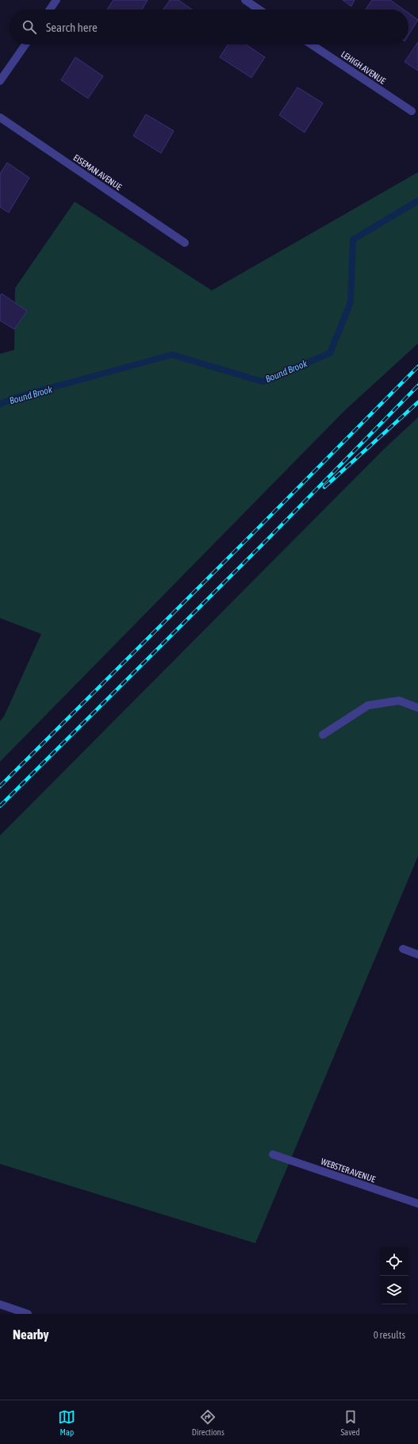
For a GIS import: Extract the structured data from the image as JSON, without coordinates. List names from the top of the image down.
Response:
{
  "streets": {
    "street": ["LEHIGH AVENUE", "EISEMAN AVENUE", "WEBSTER AVENUE"]
  },
  "water": ["Bound Brook"],
  "page": {
    "search": "Search here",
    "heading": ["Nearby", "0 results"],
    "nav": ["Map", "Directions", "Saved"]
  }
}
